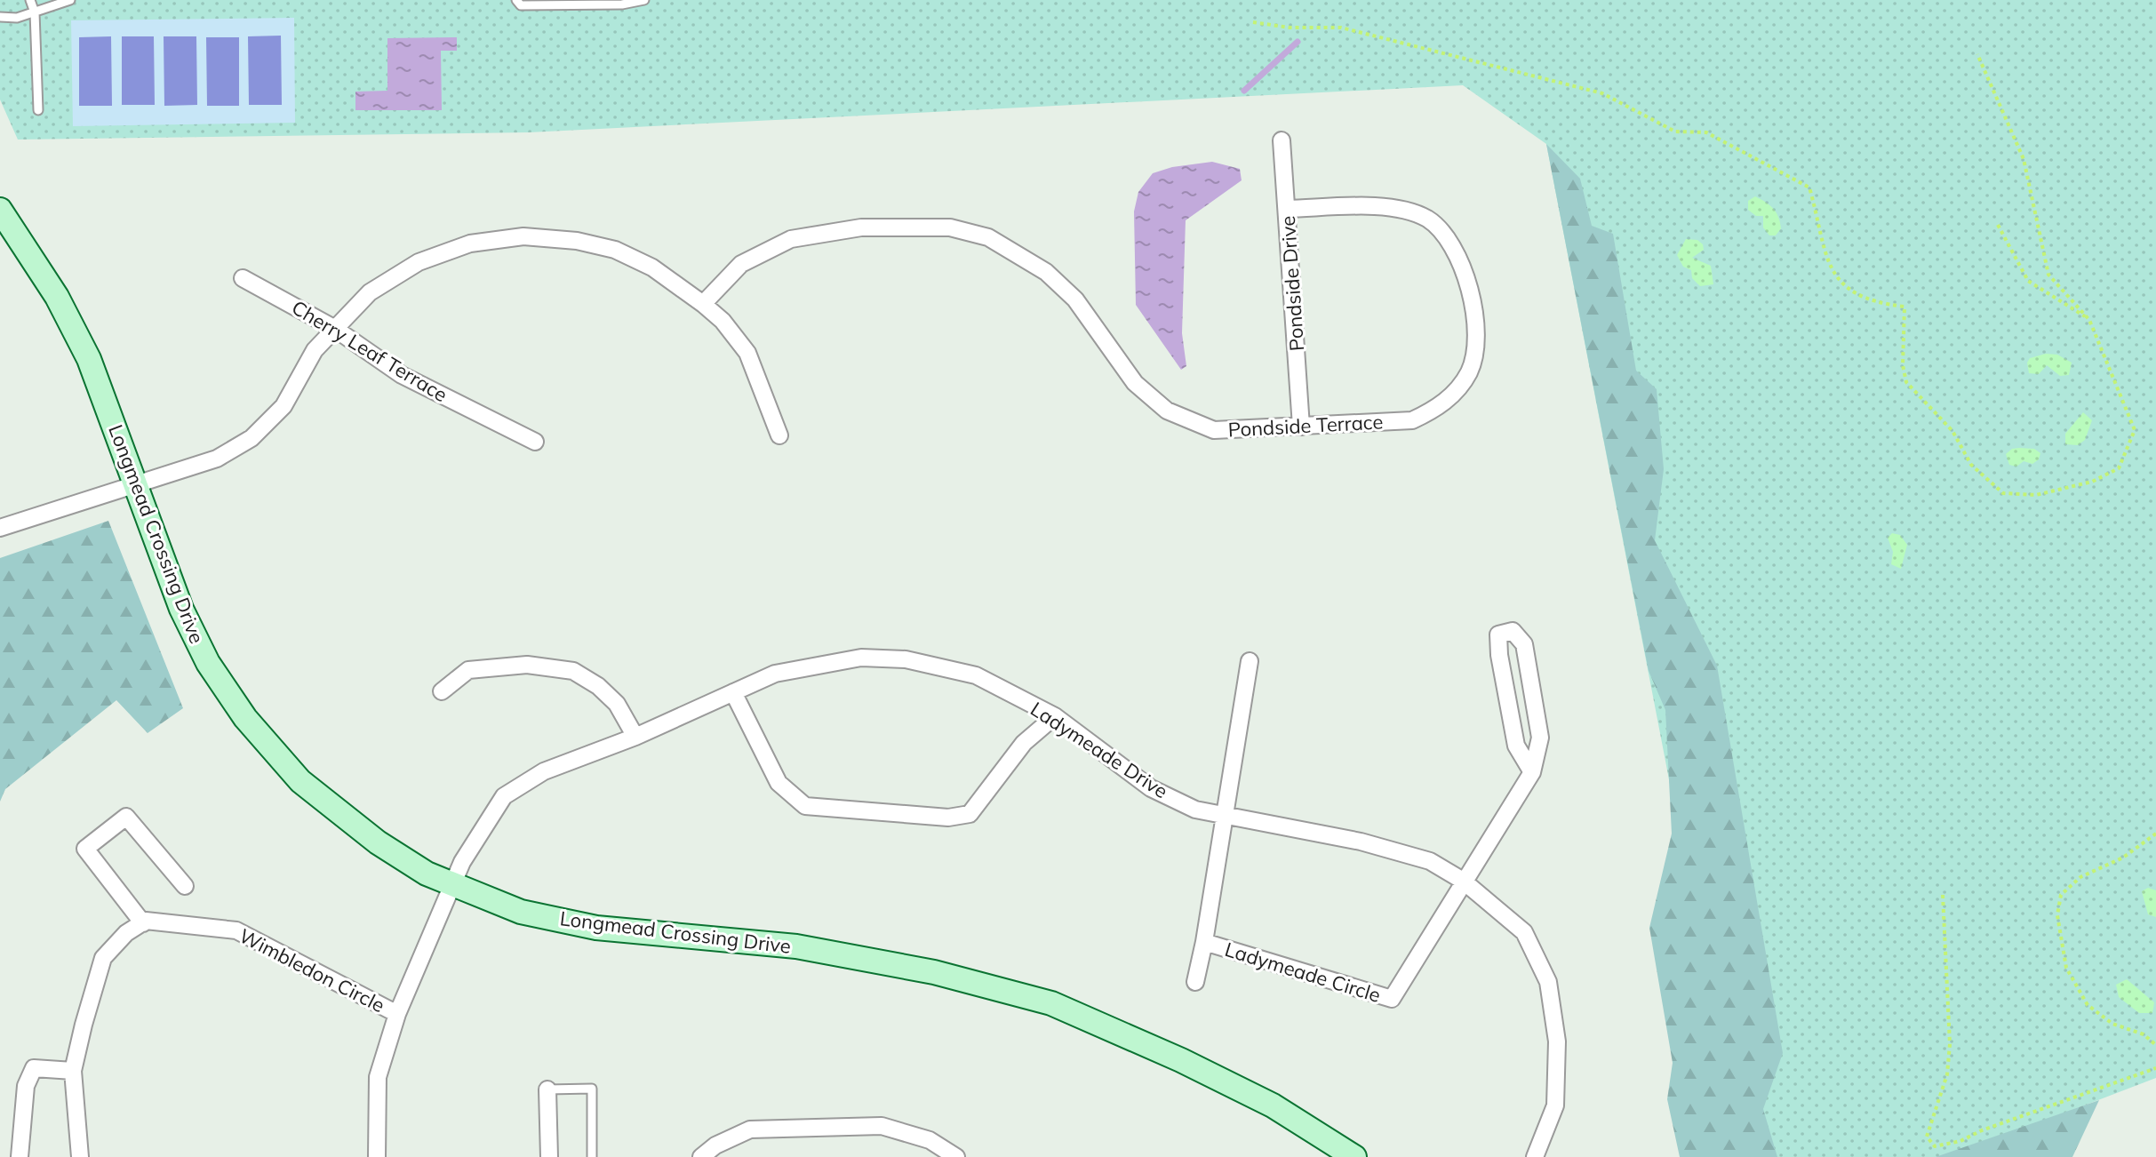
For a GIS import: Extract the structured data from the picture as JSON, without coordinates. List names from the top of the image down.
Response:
{
  "streets": {
    "street": [
      "Pondside Drive",
      "Cherry Leaf Terrace",
      "Pondside Terrace",
      "Longmead Crossing Drive",
      "Ladymeade Drive",
      "Wimbledon Circle",
      "Ladymeade Circle"
    ]
  },
  "crossings": [
    ["Pondside Drive", "Pondside Terrace"],
    ["Longmead Crossing Drive", "Ladymeade Drive"],
    ["Ladymeade Drive", "Wimbledon Circle"],
    ["Ladymeade Drive", "Ladymeade Circle"]
  ]
}
